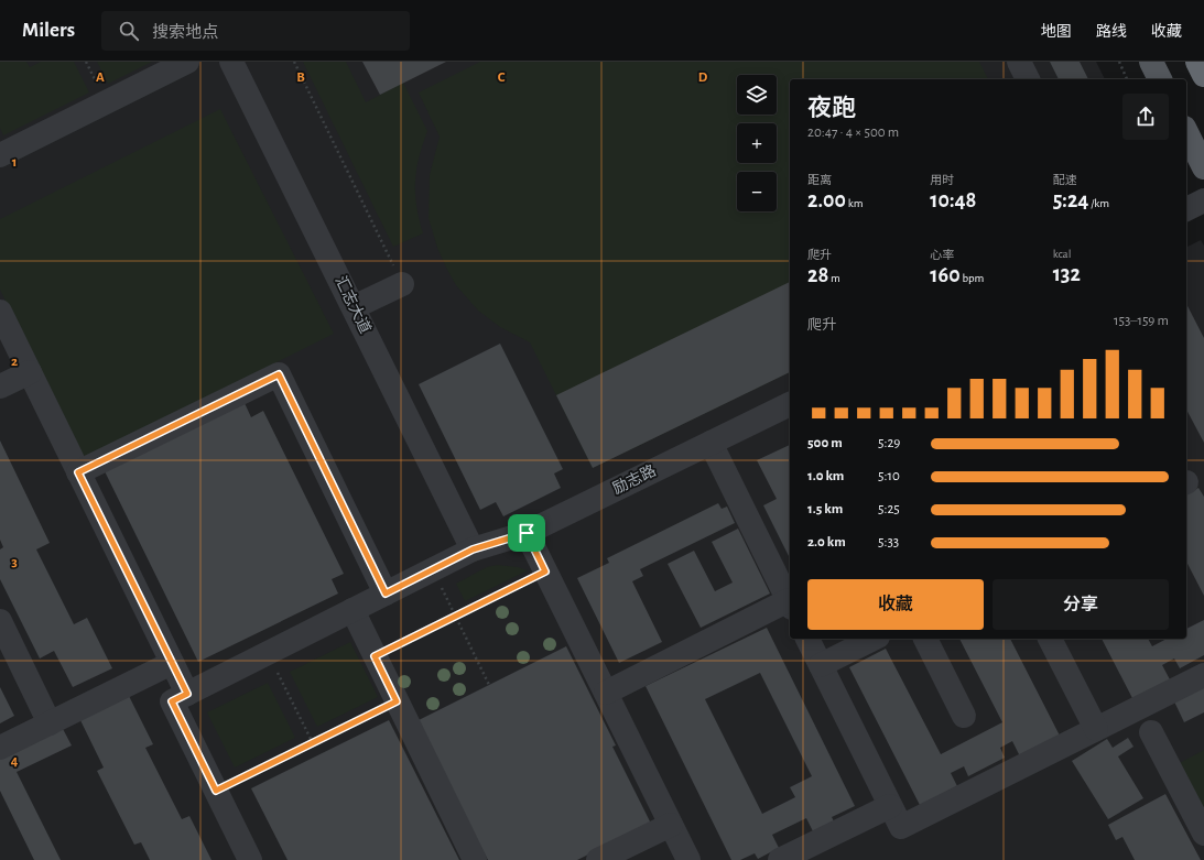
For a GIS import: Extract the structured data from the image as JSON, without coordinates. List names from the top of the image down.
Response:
{
  "streets": {
    "street": ["汇志大道", "励志路"]
  },
  "crossings": [
    ["汇志大道", "励志路"]
  ],
  "page": {
    "header": "Milers",
    "search": "搜索地点",
    "nav": ["地图", "路线", "收藏"],
    "map_buttons": ["+", "−"],
    "heading": ["夜跑", "20:47 · 4 × 500 m"],
    "stats": [
      ["距离", "2.00 km"],
      ["用时", "10:48"],
      ["配速", "5:24 /km"],
      ["爬升", "28 m"],
      ["心率", "160 bpm"],
      ["kcal", "132"]
    ],
    "chart": ["爬升", "153–159 m"],
    "list": [
      {
        "name": "500 m",
        "note": "5:29"
      },
      {
        "name": "1.0 km",
        "note": "5:10"
      },
      {
        "name": "1.5 km",
        "note": "5:25"
      },
      {
        "name": "2.0 km",
        "note": "5:33"
      }
    ],
    "buttons": ["收藏", "分享"]
  },
  "grid": {
    "columns": [
      "A",
      "B",
      "C",
      "D"
    ],
    "rows": [
      "1",
      "2",
      "3",
      "4"
    ]
  }
}
